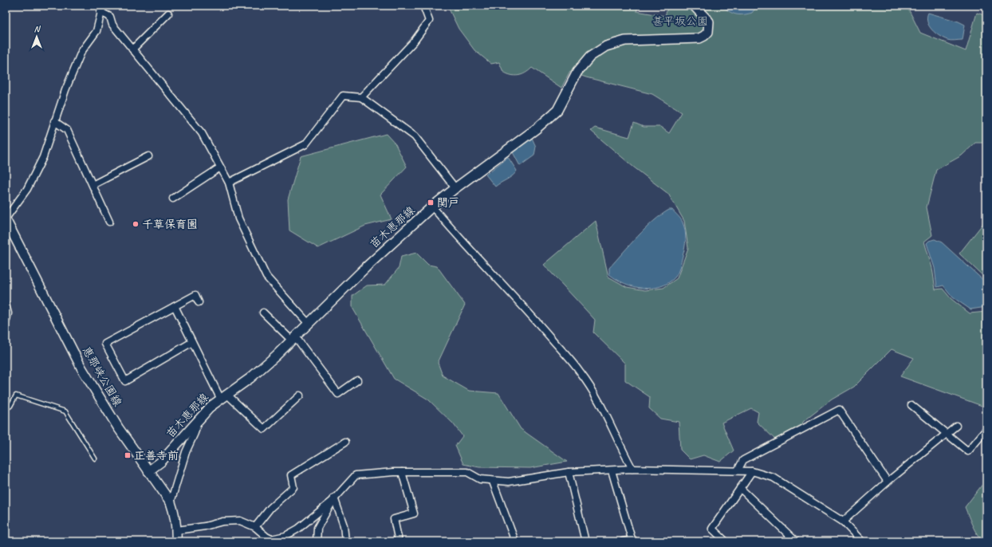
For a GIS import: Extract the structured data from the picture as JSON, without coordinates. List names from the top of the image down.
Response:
{
  "streets": {
    "main road": ["苗木恵那線", "恵那峡公園線"]
  },
  "crossings": [
    ["苗木恵那線", "恵那峡公園線"]
  ],
  "parks": ["甚平坂公園"],
  "places": {
    "transit": ["関戸", "正善寺前"],
    "other": ["千草保育園"]
  },
  "north": "top"
}
